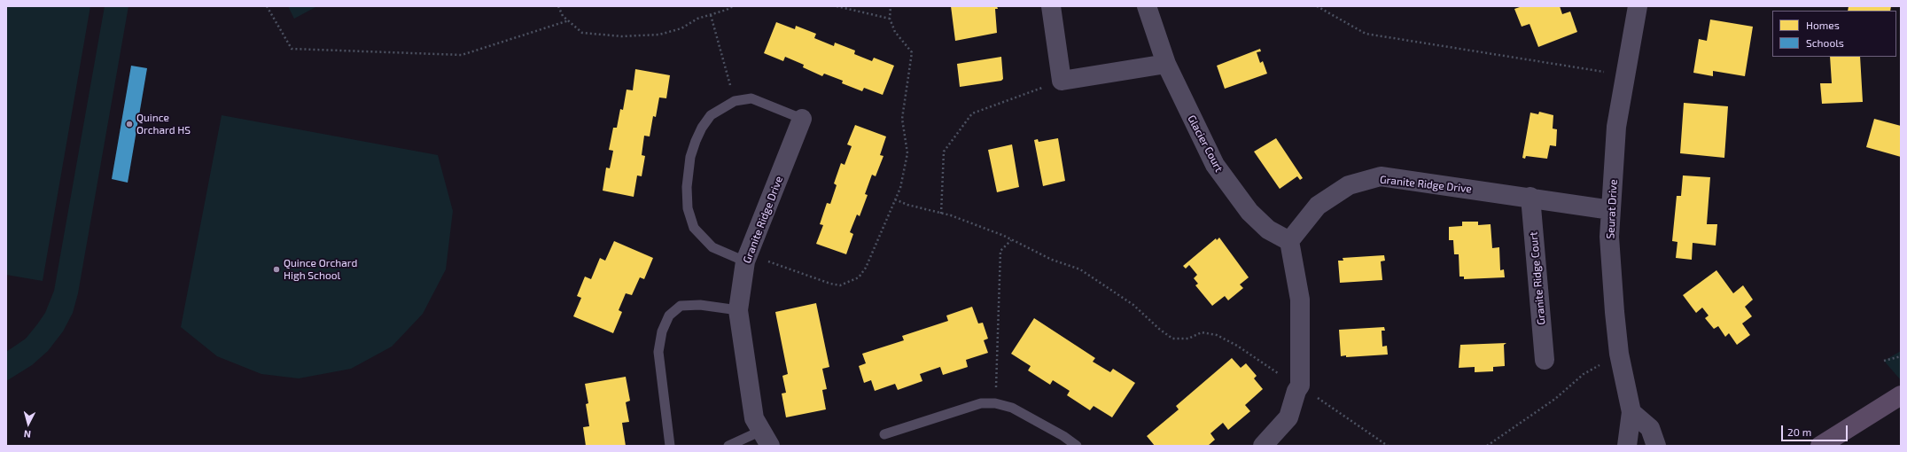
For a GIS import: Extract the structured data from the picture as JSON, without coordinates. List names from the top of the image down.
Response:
{
  "streets": {
    "street": [
      "Glacier Court",
      "Granite Ridge Drive",
      "Seurat Drive",
      "Granite Ridge Court"
    ]
  },
  "crossings": [
    ["Glacier Court", "Granite Ridge Drive"],
    ["Granite Ridge Drive", "Seurat Drive"],
    ["Granite Ridge Drive", "Granite Ridge Court"]
  ],
  "places": ["Quince Orchard HS", "Quince Orchard High School"],
  "legend": ["Homes", "Schools"],
  "scale_bar": "20 m",
  "north": "bottom"
}
